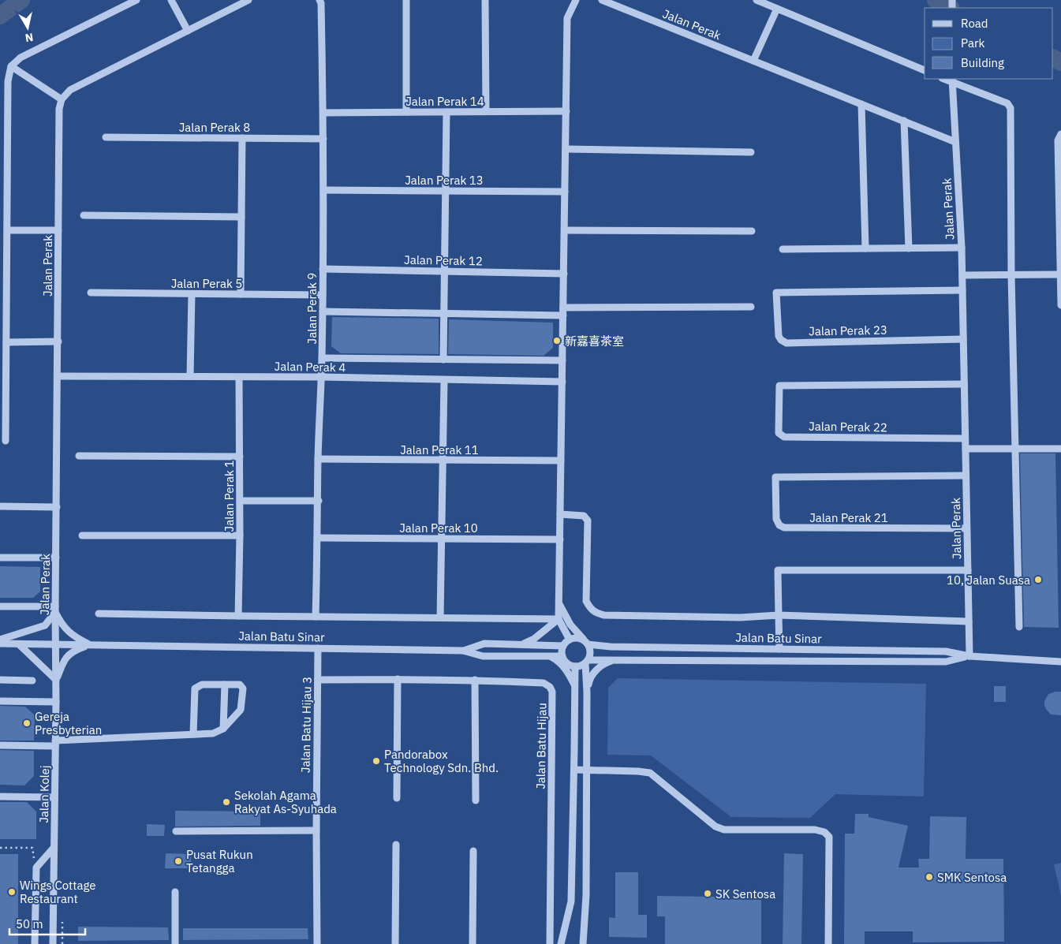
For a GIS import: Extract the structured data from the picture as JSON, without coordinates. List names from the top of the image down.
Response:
{
  "streets": {
    "street": [
      "Jalan Perak",
      "Jalan Perak 14",
      "Jalan Perak 8",
      "Jalan Perak 13",
      "Jalan Perak 12",
      "Jalan Perak 5",
      "Jalan Perak 9",
      "Jalan Perak 23",
      "Jalan Perak 4",
      "Jalan Perak 22",
      "Jalan Perak 11",
      "Jalan Perak 1",
      "Jalan Perak 21",
      "Jalan Perak 10",
      "Jalan Batu Sinar",
      "Jalan Batu Hijau 3",
      "Jalan Batu Hijau",
      "Jalan Kolej"
    ]
  },
  "crossings": [
    ["Jalan Perak", "Jalan Perak 23"],
    ["Jalan Perak", "Jalan Perak 4"],
    ["Jalan Perak", "Jalan Perak 22"],
    ["Jalan Perak", "Jalan Perak 21"],
    ["Jalan Perak", "Jalan Batu Sinar"],
    ["Jalan Perak", "Jalan Kolej"],
    ["Jalan Perak 14", "Jalan Perak 9"],
    ["Jalan Perak 8", "Jalan Perak 9"],
    ["Jalan Perak 13", "Jalan Perak 9"],
    ["Jalan Perak 12", "Jalan Perak 9"],
    ["Jalan Perak 5", "Jalan Perak 9"],
    ["Jalan Perak 9", "Jalan Perak 4"],
    ["Jalan Perak 9", "Jalan Perak 11"],
    ["Jalan Perak 9", "Jalan Perak 10"],
    ["Jalan Perak 9", "Jalan Batu Sinar"],
    ["Jalan Perak 4", "Jalan Perak 1"],
    ["Jalan Perak 1", "Jalan Batu Sinar"],
    ["Jalan Batu Sinar", "Jalan Batu Hijau 3"],
    ["Jalan Batu Sinar", "Jalan Kolej"],
    ["Jalan Batu Hijau 3", "Jalan Batu Hijau"]
  ],
  "places": [
    "新嘉喜茶室",
    "10, Jalan Suasa",
    "Gereja Presbyterian",
    "Pandorabox Technology Sdn. Bhd.",
    "Sekolah Agama Rakyat As-Syuhada",
    "Pusat Rukun Tetangga",
    "SMK Sentosa",
    "Wings Cottage Restaurant",
    "SK Sentosa"
  ],
  "legend": ["Road", "Park", "Building"],
  "scale_bar": "50 m",
  "north": "bottom"
}
